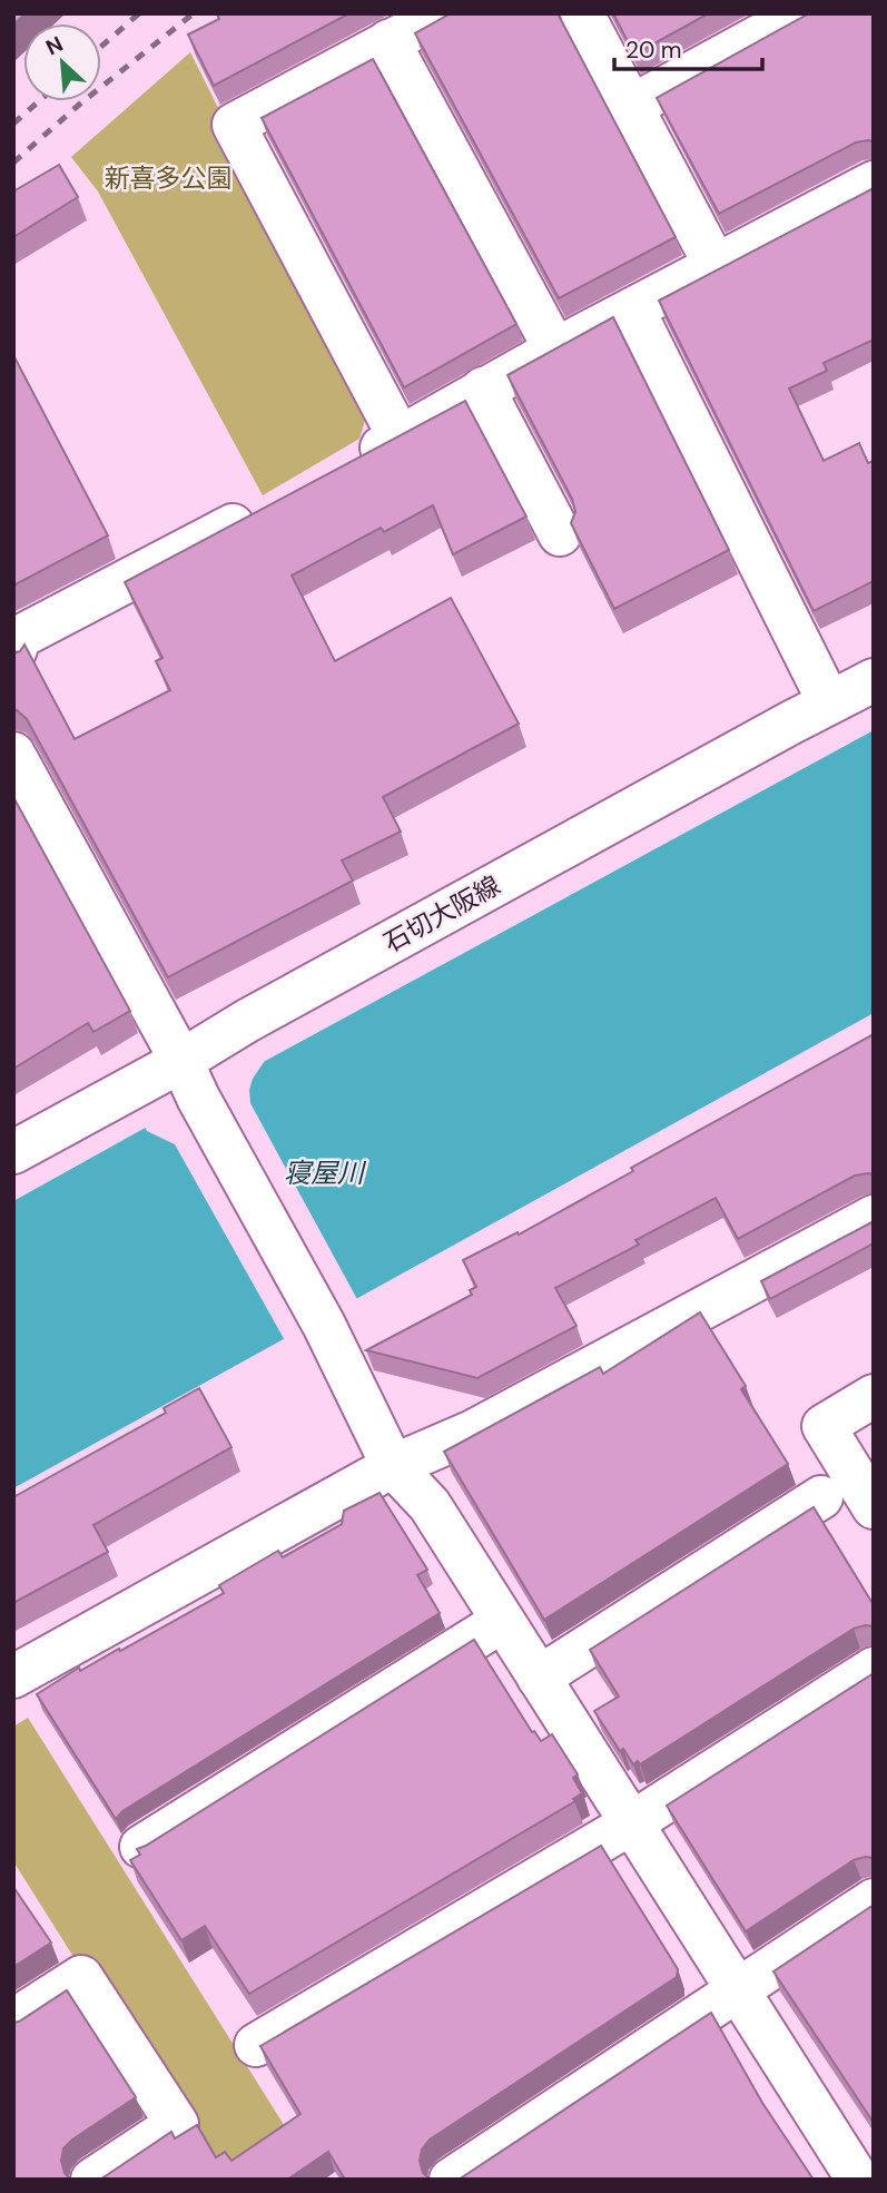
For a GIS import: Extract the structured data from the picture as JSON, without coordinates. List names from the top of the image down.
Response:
{
  "streets": {
    "street": ["石切大阪線"]
  },
  "water": ["寝屋川"],
  "parks": ["新喜多公園"],
  "scale_bar": "20 m",
  "north": "top left"
}
